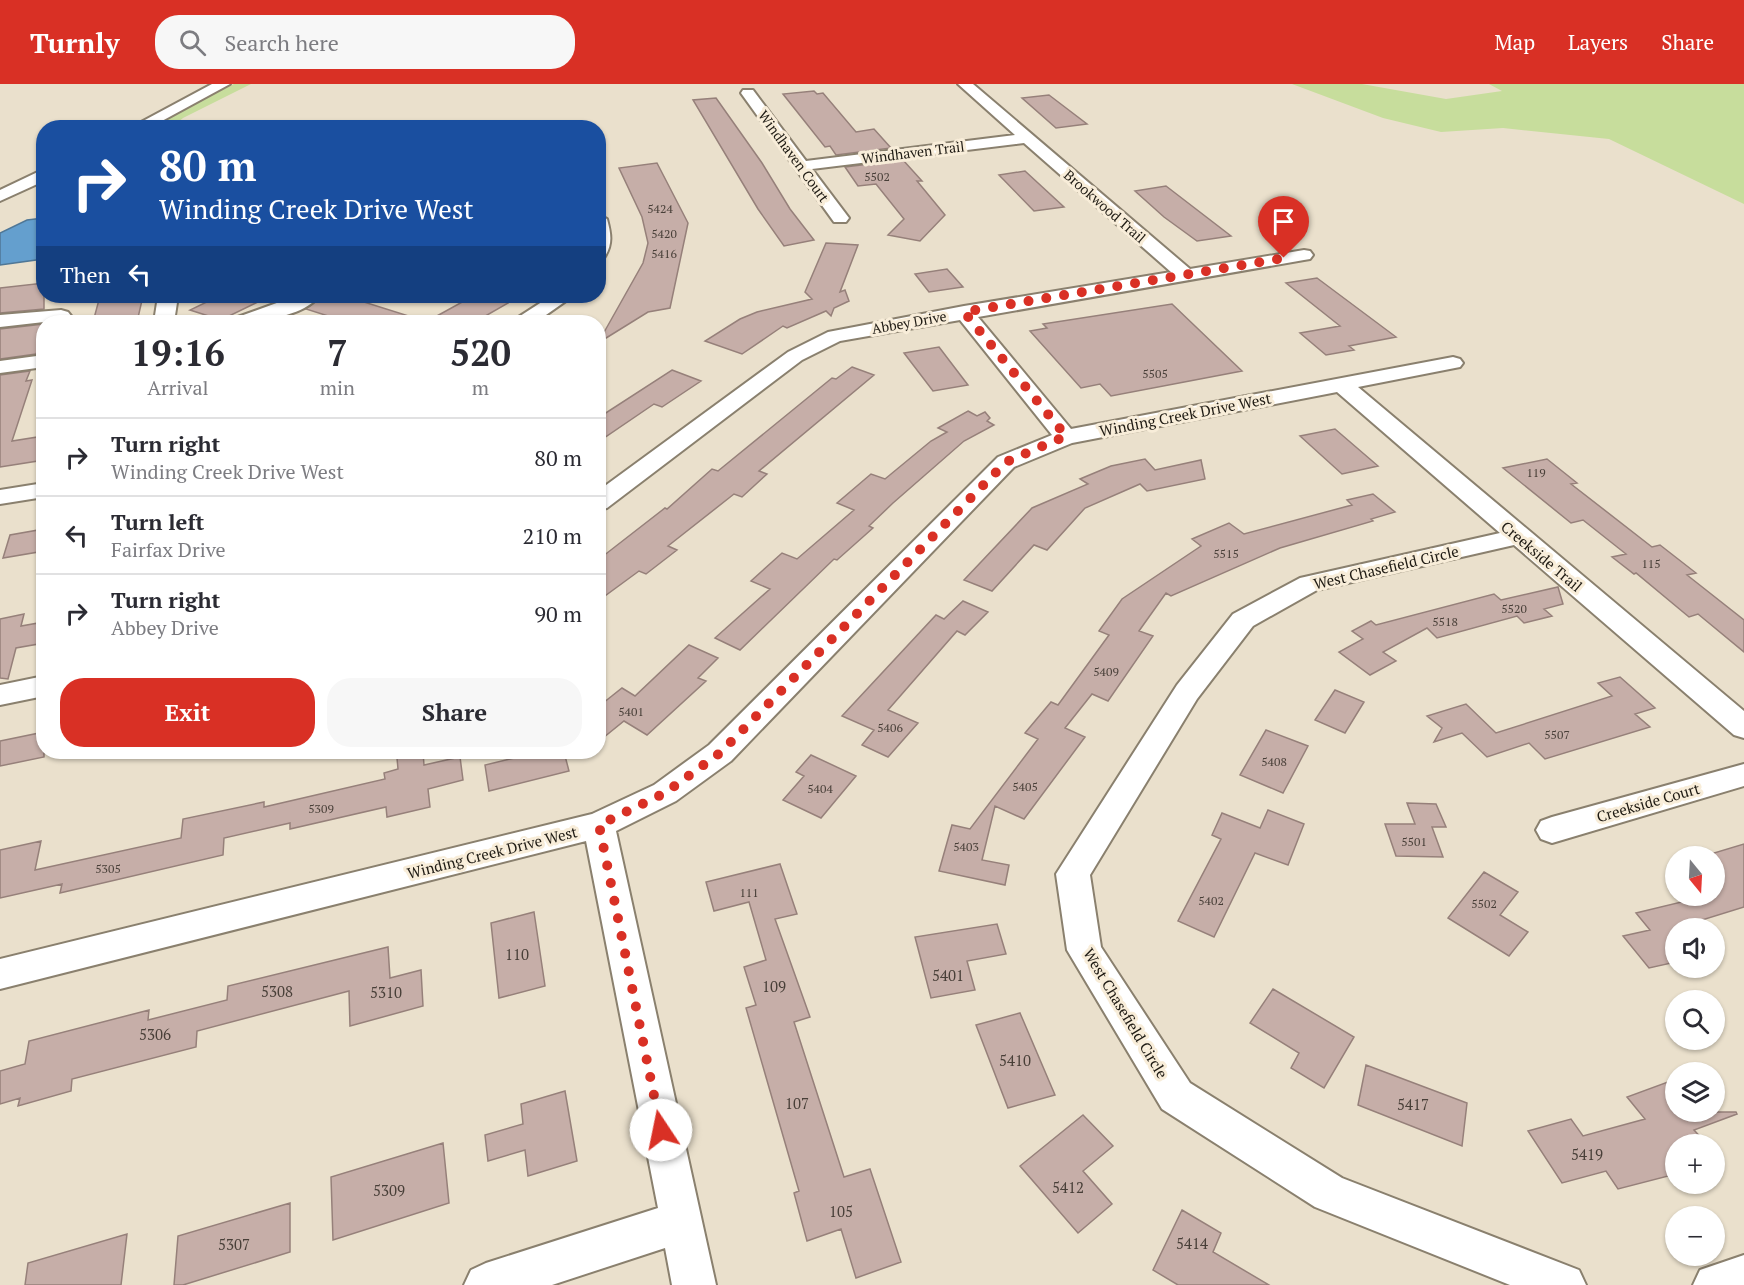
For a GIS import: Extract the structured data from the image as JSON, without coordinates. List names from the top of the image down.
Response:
{
  "streets": {
    "street": [
      "Windhaven Trail",
      "Windhaven Court",
      "Brookwood Trail",
      "Abbey Drive",
      "Winding Creek Drive West",
      "Creekside Trail",
      "West Chasefield Circle",
      "Creekside Court"
    ]
  },
  "crossings": [
    ["Windhaven Trail", "Windhaven Court"],
    ["Windhaven Trail", "Brookwood Trail"],
    ["Brookwood Trail", "Abbey Drive"],
    ["Winding Creek Drive West", "Creekside Trail"],
    ["Creekside Trail", "West Chasefield Circle"]
  ],
  "house_numbers": [
    "5502",
    "5424",
    "5420",
    "5416",
    "5505",
    "119",
    "5515",
    "115",
    "5520",
    "5518",
    "5409",
    "5401",
    "5406",
    "5507",
    "5408",
    "5405",
    "5404",
    "5309",
    "5501",
    "5403",
    "5305",
    "111",
    "5402",
    "5502",
    "110",
    "5401",
    "109",
    "5308",
    "5310",
    "5306",
    "5410",
    "107",
    "5417",
    "5419",
    "5412",
    "5309",
    "105",
    "5414",
    "5307"
  ],
  "north": "bottom",
  "page": {
    "header": "Turnly",
    "search": "Search here",
    "nav": ["Map", "Layers", "Share"],
    "turn": ["80 m", "Winding Creek Drive West"],
    "then": "Then",
    "eta": [
      "19:16",
      "Arrival",
      "7",
      "min",
      "520",
      "m"
    ],
    "list": [
      {
        "name": "Turn right",
        "note": "Winding Creek Drive West",
        "value": "80 m"
      },
      {
        "name": "Turn left",
        "note": "Fairfax Drive",
        "value": "210 m"
      },
      {
        "name": "Turn right",
        "note": "Abbey Drive",
        "value": "90 m"
      }
    ],
    "buttons": ["Exit", "Share"],
    "map_buttons": ["+", "−"]
  }
}
